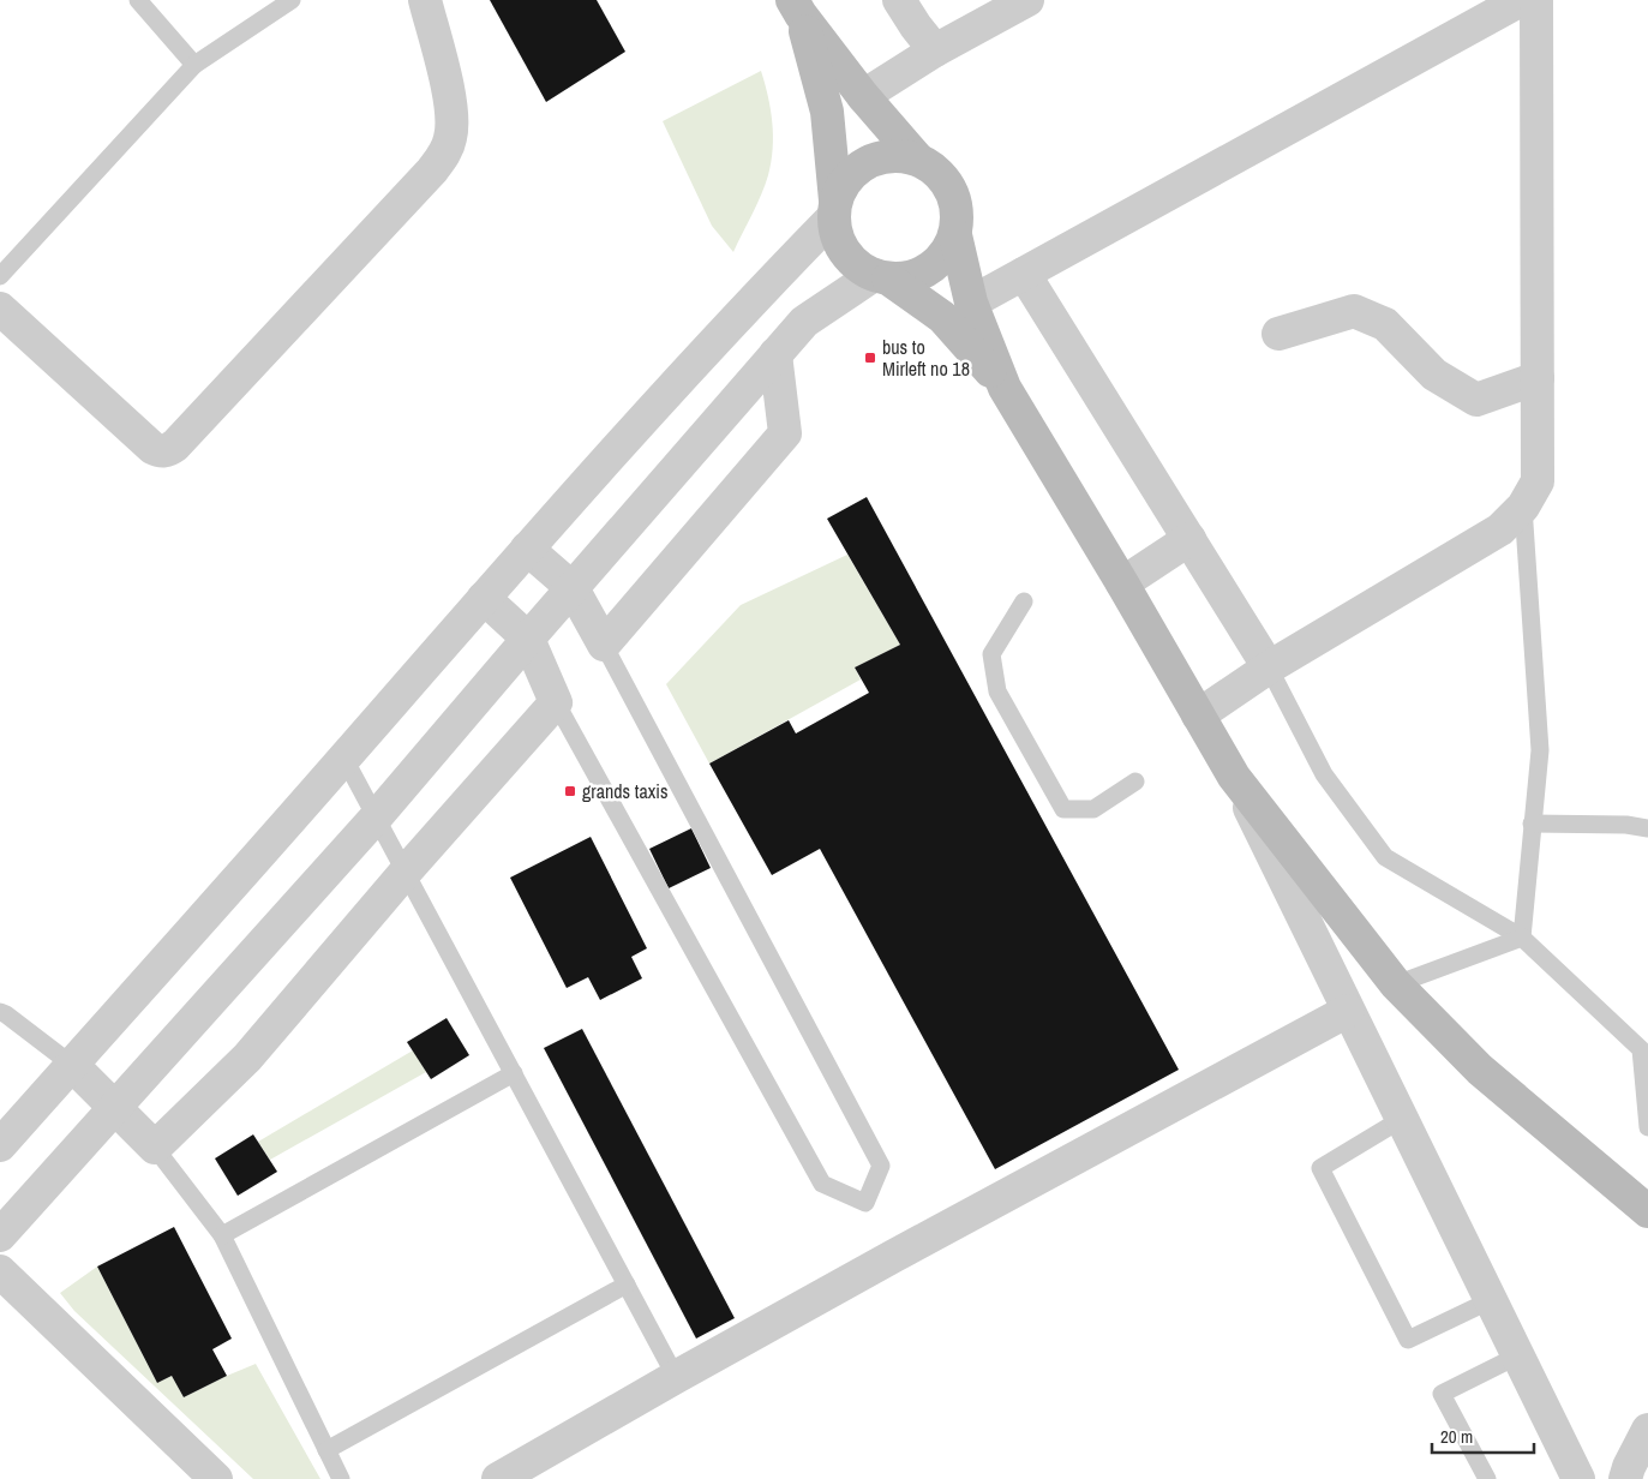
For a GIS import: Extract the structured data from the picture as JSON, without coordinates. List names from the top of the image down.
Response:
{
  "places": {
    "transit": ["bus to Mirleft no 18", "grands taxis"]
  },
  "scale_bar": "20 m"
}
